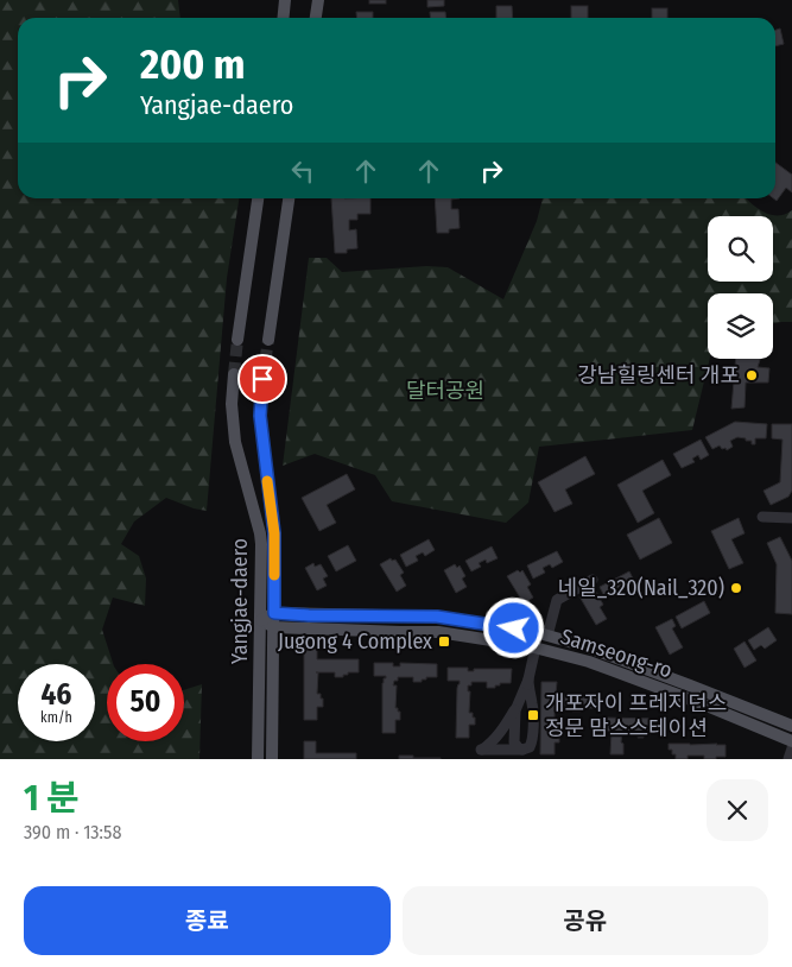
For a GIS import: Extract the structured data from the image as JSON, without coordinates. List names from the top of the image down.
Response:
{
  "streets": {
    "main road": ["Yangjae-daero", "Samseong-ro"]
  },
  "crossings": [
    ["Yangjae-daero", "Samseong-ro"]
  ],
  "parks": ["달터공원"],
  "places": {
    "other": ["강남힐링센터 개포", "네일_320(Nail_320)"],
    "transit": ["Jugong 4 Complex", "개포자이 프레지던스 정문 맘스스테이션"]
  },
  "page": {
    "turn": ["200 m", "Yangjae-daero"],
    "speed": "46 km/h",
    "limit": "50",
    "heading": ["1 분", "390 m · 13:58"],
    "buttons": ["종료", "공유"]
  }
}
